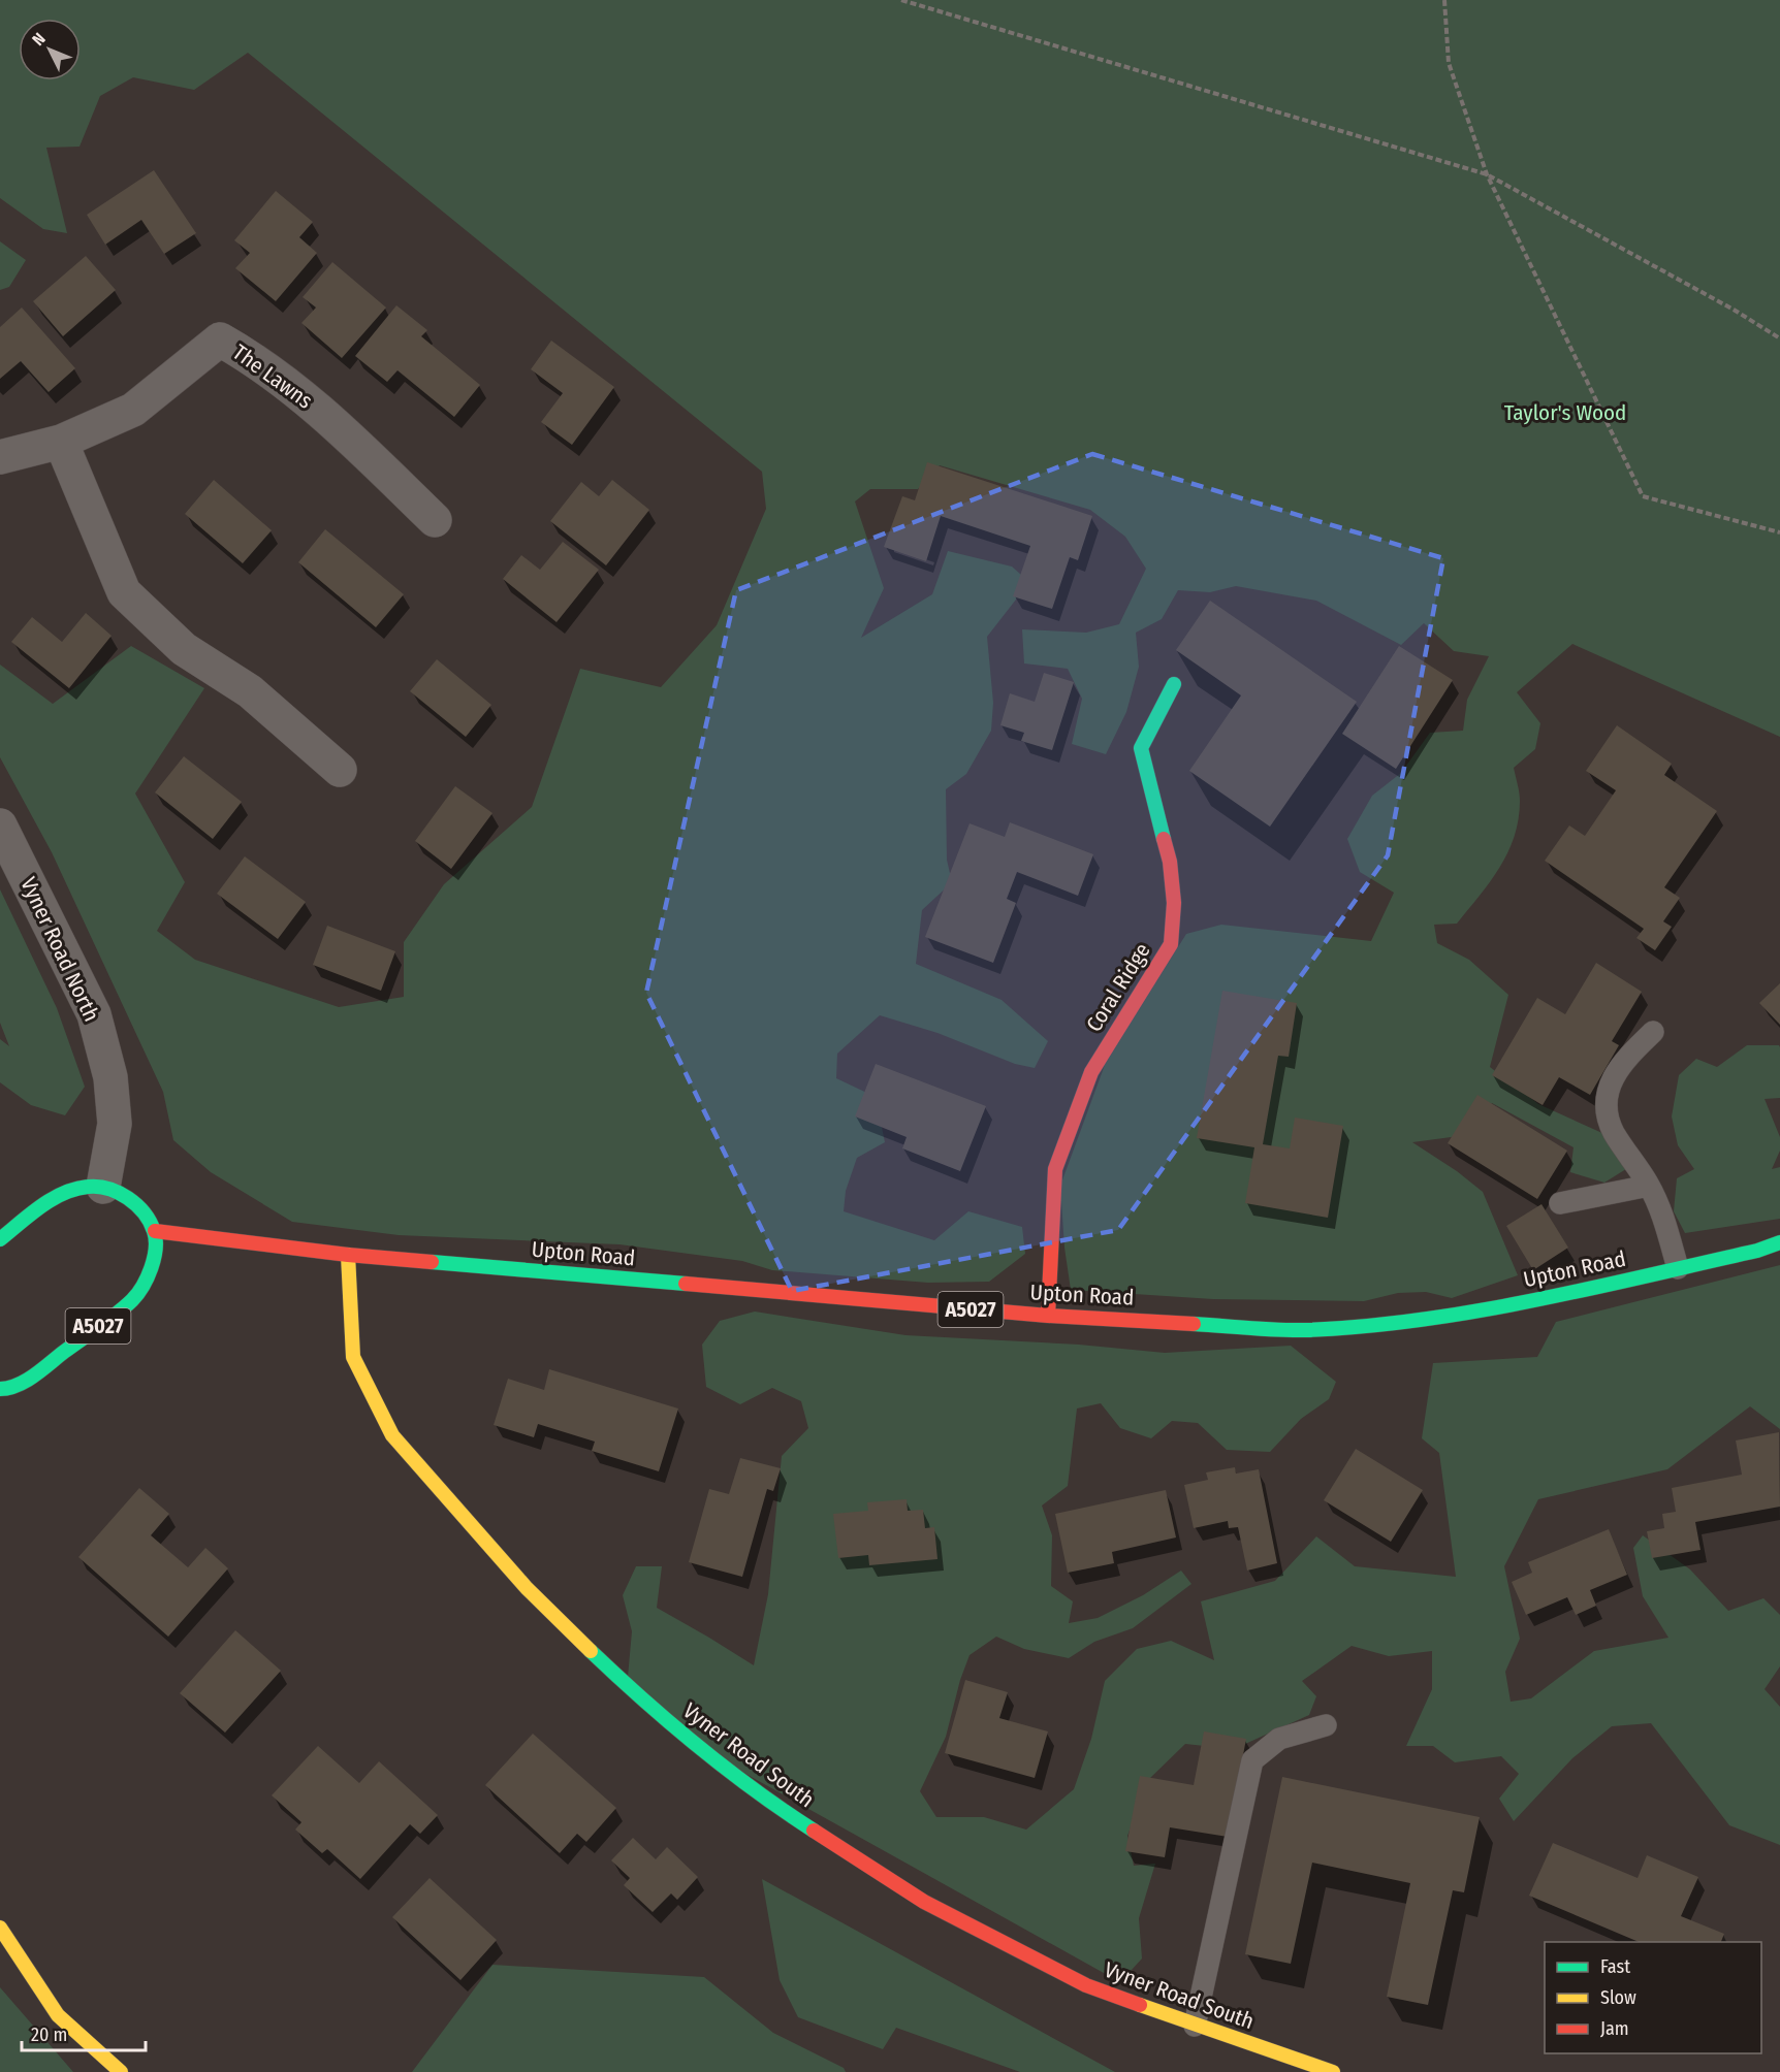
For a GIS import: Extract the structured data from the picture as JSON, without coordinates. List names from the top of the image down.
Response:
{
  "streets": {
    "main road": [
      "Coral Ridge",
      "Upton Road",
      "A5027",
      "Vyner Road South"
    ],
    "street": ["The Lawns", "Vyner Road North"]
  },
  "crossings": [
    ["Coral Ridge", "Upton Road"],
    ["Upton Road", "A5027"],
    ["Upton Road", "Vyner Road South"]
  ],
  "parks": ["Taylor's Wood"],
  "legend": ["Fast", "Slow", "Jam"],
  "scale_bar": "20 m",
  "north": "top left"
}
